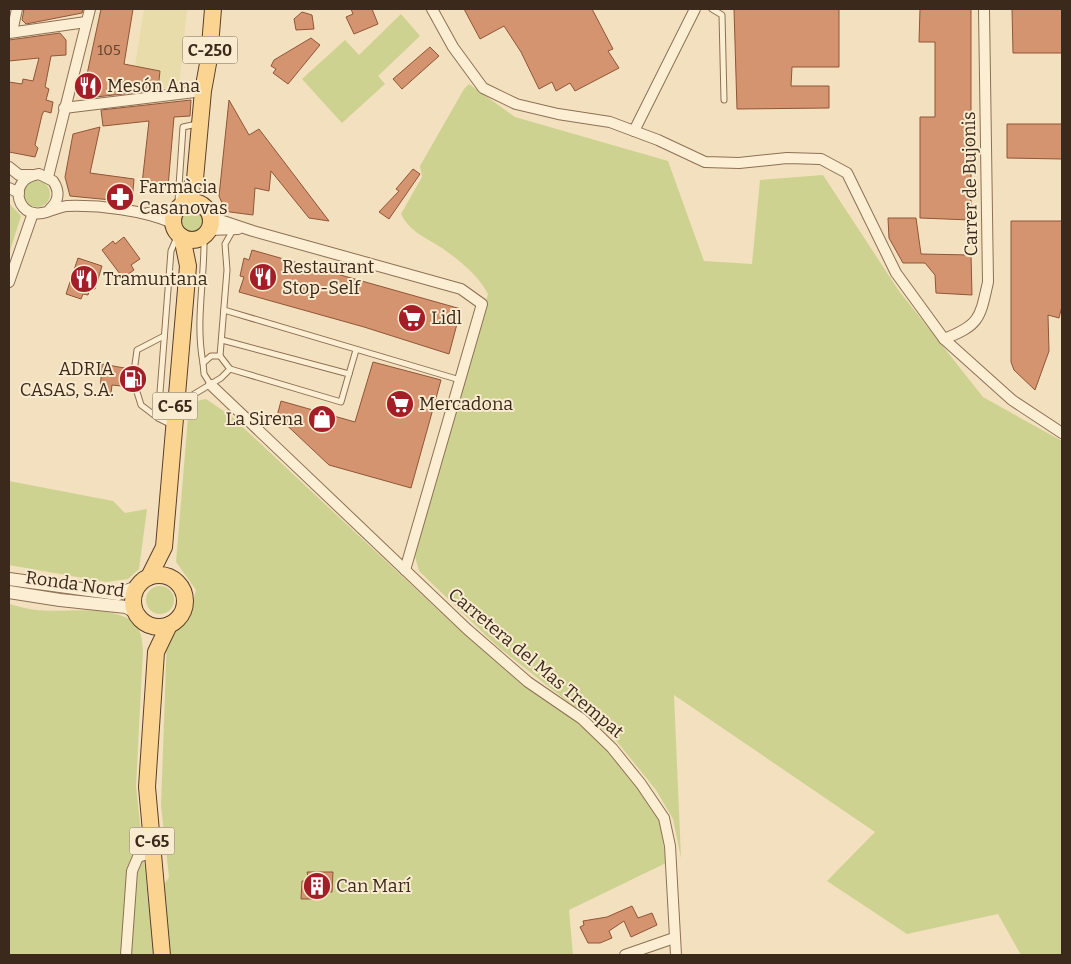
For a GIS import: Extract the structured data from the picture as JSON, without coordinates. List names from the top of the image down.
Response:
{
  "streets": {
    "main road": ["C-250", "C-65"],
    "street": ["Carrer de Bujonis", "Ronda Nord", "Carretera del Mas Trempat"]
  },
  "crossings": [
    ["C-250", "C-65"],
    ["C-65", "Ronda Nord"]
  ],
  "places": {
    "restaurant": ["Mesón Ana", "Restaurant Stop-Self", "Tramuntana"],
    "pharmacy": ["Farmàcia Casanovas"],
    "supermarket": ["Lidl", "Mercadona"],
    "fuel station": ["ADRIA CASAS, S.A."],
    "shop": ["La Sirena"],
    "building": ["Can Marí"]
  },
  "house_numbers": ["105"]
}
